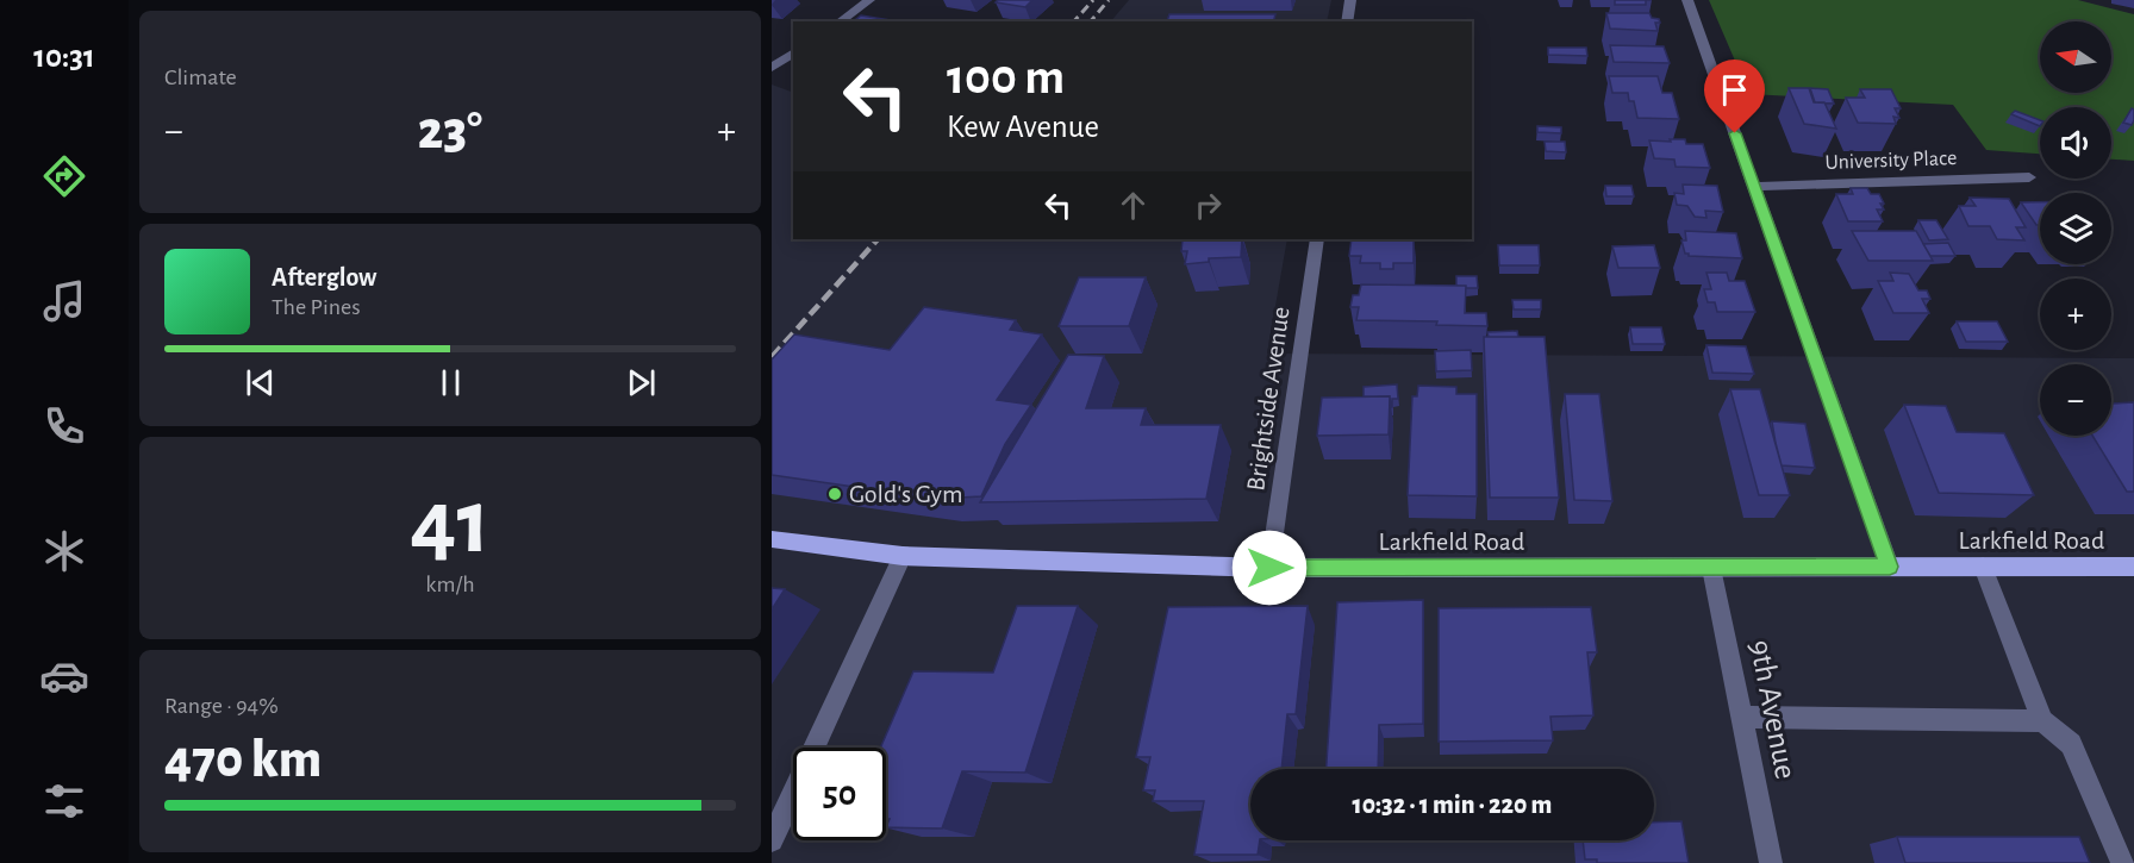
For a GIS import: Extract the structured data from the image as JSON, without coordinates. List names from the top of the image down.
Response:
{
  "streets": {
    "main road": ["Larkfield Road"],
    "street": ["University Place", "Brightside Avenue", "9th Avenue"]
  },
  "crossings": [
    ["Brightside Avenue", "Larkfield Road"],
    ["Larkfield Road", "9th Avenue"]
  ],
  "places": ["Gold's Gym"],
  "north": "left",
  "page": {
    "tabs": "10:31",
    "tile": [
      "Climate",
      ["41", "km/h"],
      ["Range · 94%", "470 km"]
    ],
    "map_buttons": ["+", "−"],
    "turn": ["100 m", "Kew Avenue"],
    "heat": ["−", "23°", "+"],
    "song": ["Afterglow", "The Pines"],
    "limit": "50",
    "trip": "10:32 · 1 min · 220 m"
  }
}
